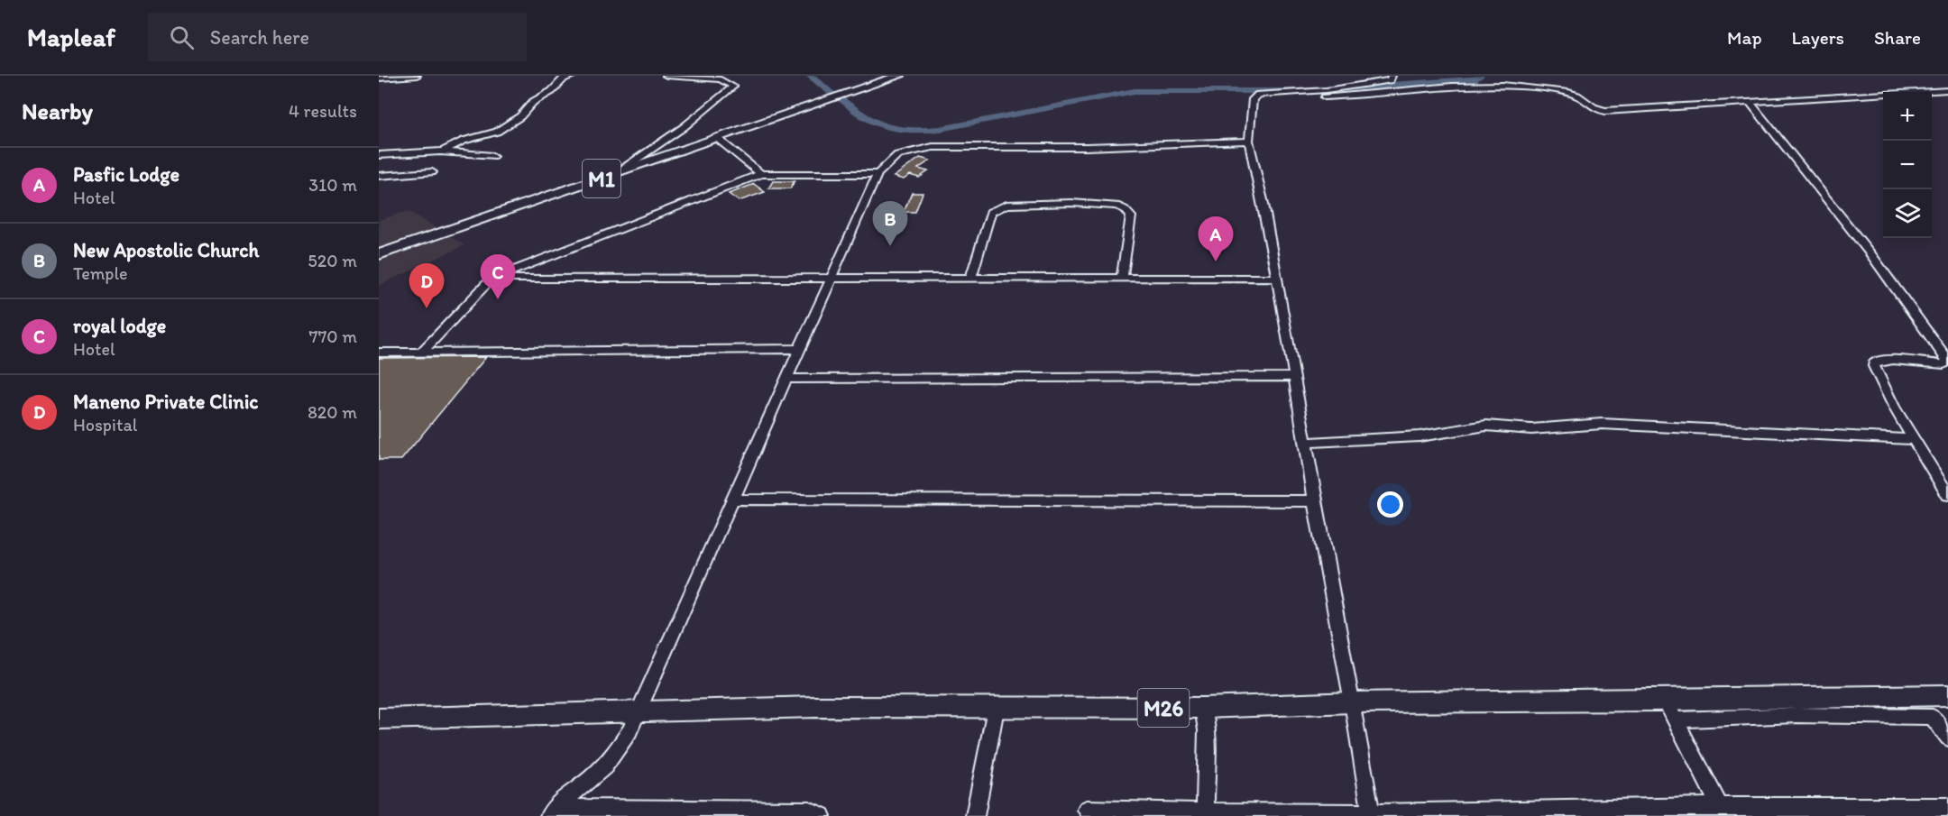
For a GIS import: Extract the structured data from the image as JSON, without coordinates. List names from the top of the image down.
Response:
{
  "streets": {
    "highway": ["M1"],
    "main road": ["M26"]
  },
  "page": {
    "header": "Mapleaf",
    "search": "Search here",
    "nav": ["Map", "Layers", "Share"],
    "heading": ["Nearby", "4 results"],
    "map_buttons": ["+", "−"],
    "list": [
      {
        "mark": "A",
        "name": "Pasfic Lodge",
        "note": "Hotel",
        "value": "310 m"
      },
      {
        "mark": "B",
        "name": "New Apostolic Church",
        "note": "Temple",
        "value": "520 m"
      },
      {
        "mark": "C",
        "name": "royal lodge",
        "note": "Hotel",
        "value": "770 m"
      },
      {
        "mark": "D",
        "name": "Maneno Private Clinic",
        "note": "Hospital",
        "value": "820 m"
      }
    ],
    "pins": [
      "B",
      "A",
      "C",
      "D"
    ]
  }
}
